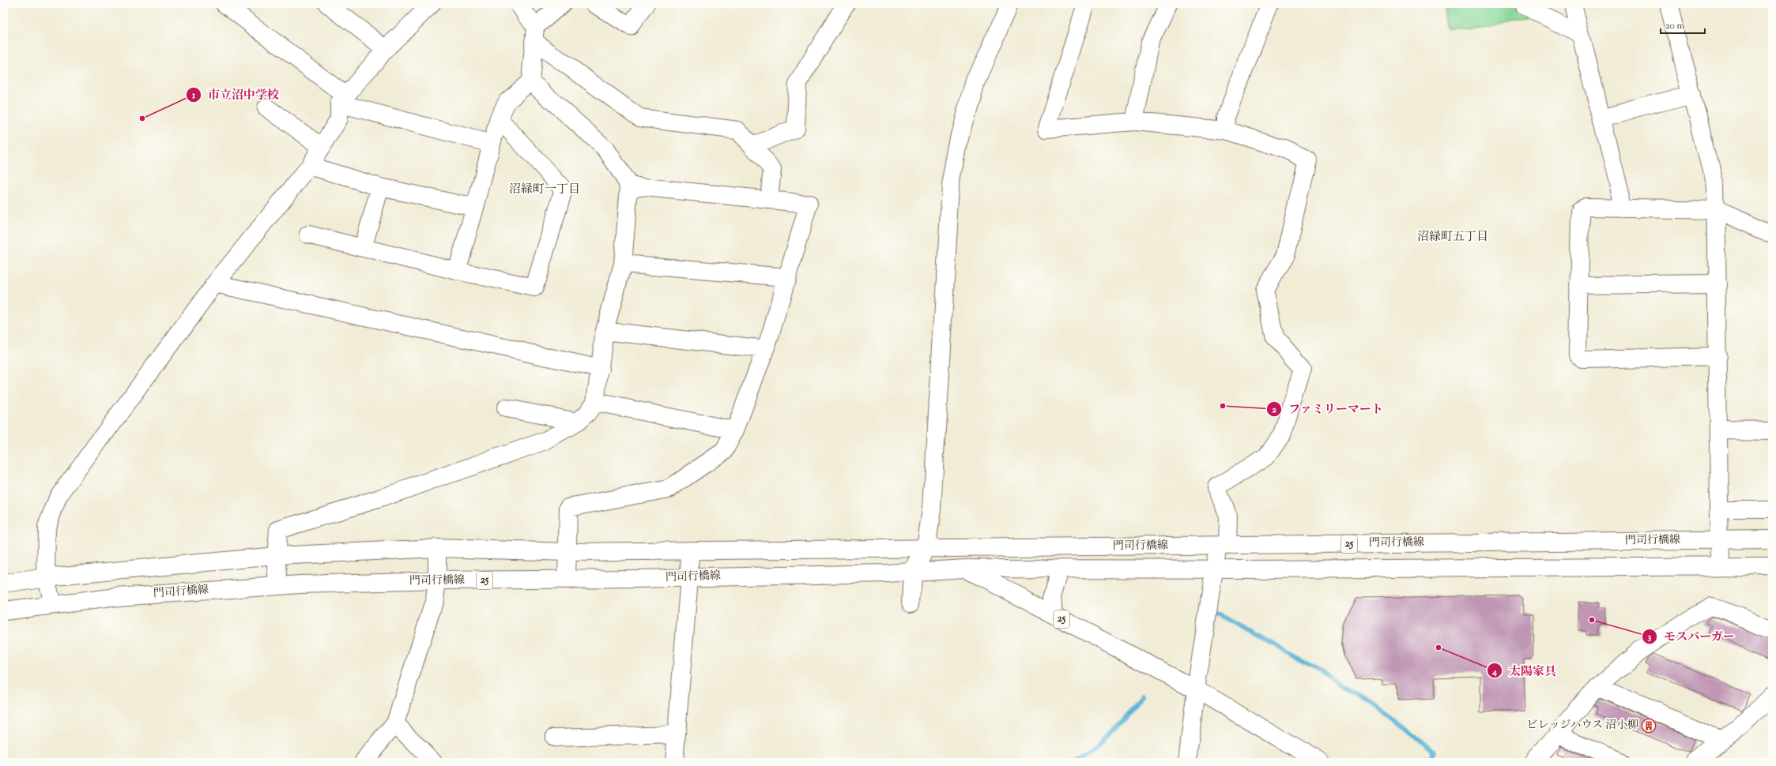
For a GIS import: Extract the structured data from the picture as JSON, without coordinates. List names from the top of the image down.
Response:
{
  "streets": {
    "street": ["門司行橋線", "25"]
  },
  "districts": ["沼緑町一丁目", "沼緑町五丁目"],
  "places": {
    "other": [
      "市立沼中学校",
      "ファミリーマート",
      "モスバーガー",
      "太陽家具"
    ],
    "building": ["ビレッジハウス 沼小柳"]
  },
  "scale_bar": "20 m"
}
